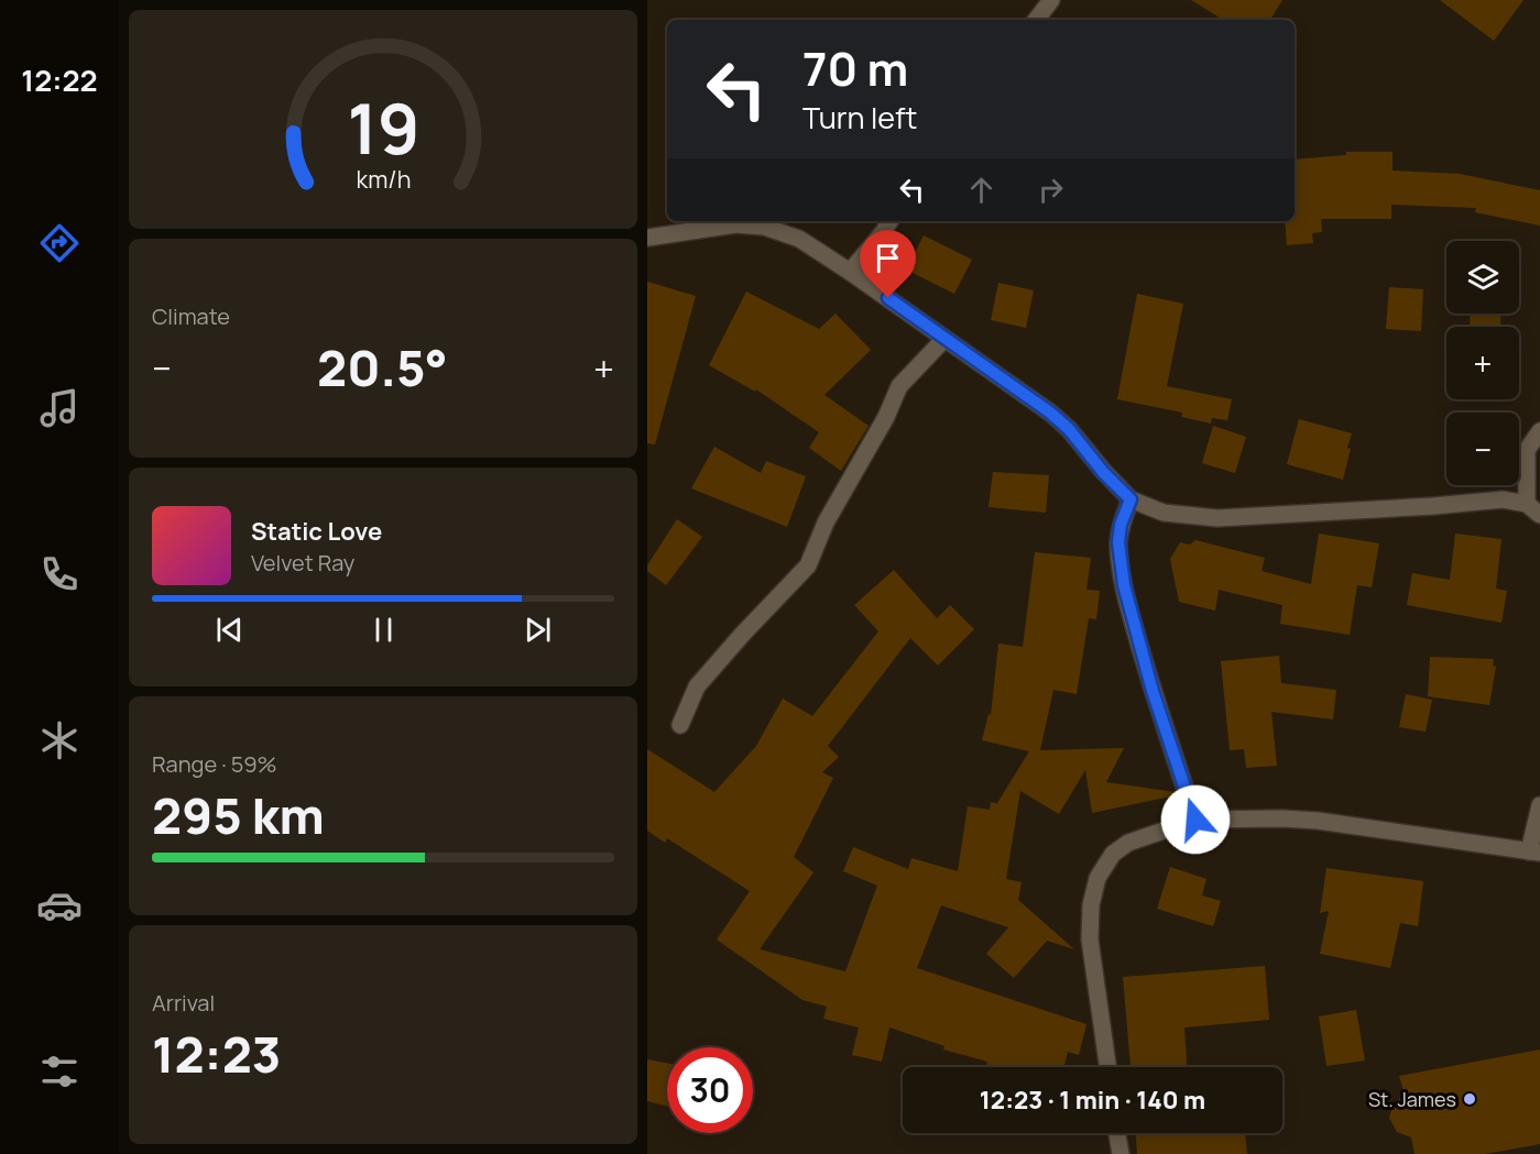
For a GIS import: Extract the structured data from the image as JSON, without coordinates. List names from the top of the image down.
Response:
{
  "places": ["St. James"],
  "page": {
    "tabs": "12:22",
    "turn": ["70 m", "Turn left"],
    "tile": [
      "Climate",
      ["Range · 59%", "295 km"],
      ["Arrival", "12:23"]
    ],
    "map_buttons": ["+", "−"],
    "heat": ["−", "20.5°", "+"],
    "song": ["Static Love", "Velvet Ray"],
    "limit": "30",
    "trip": "12:23 · 1 min · 140 m",
    "gauge": ["19", "km/h"]
  }
}
